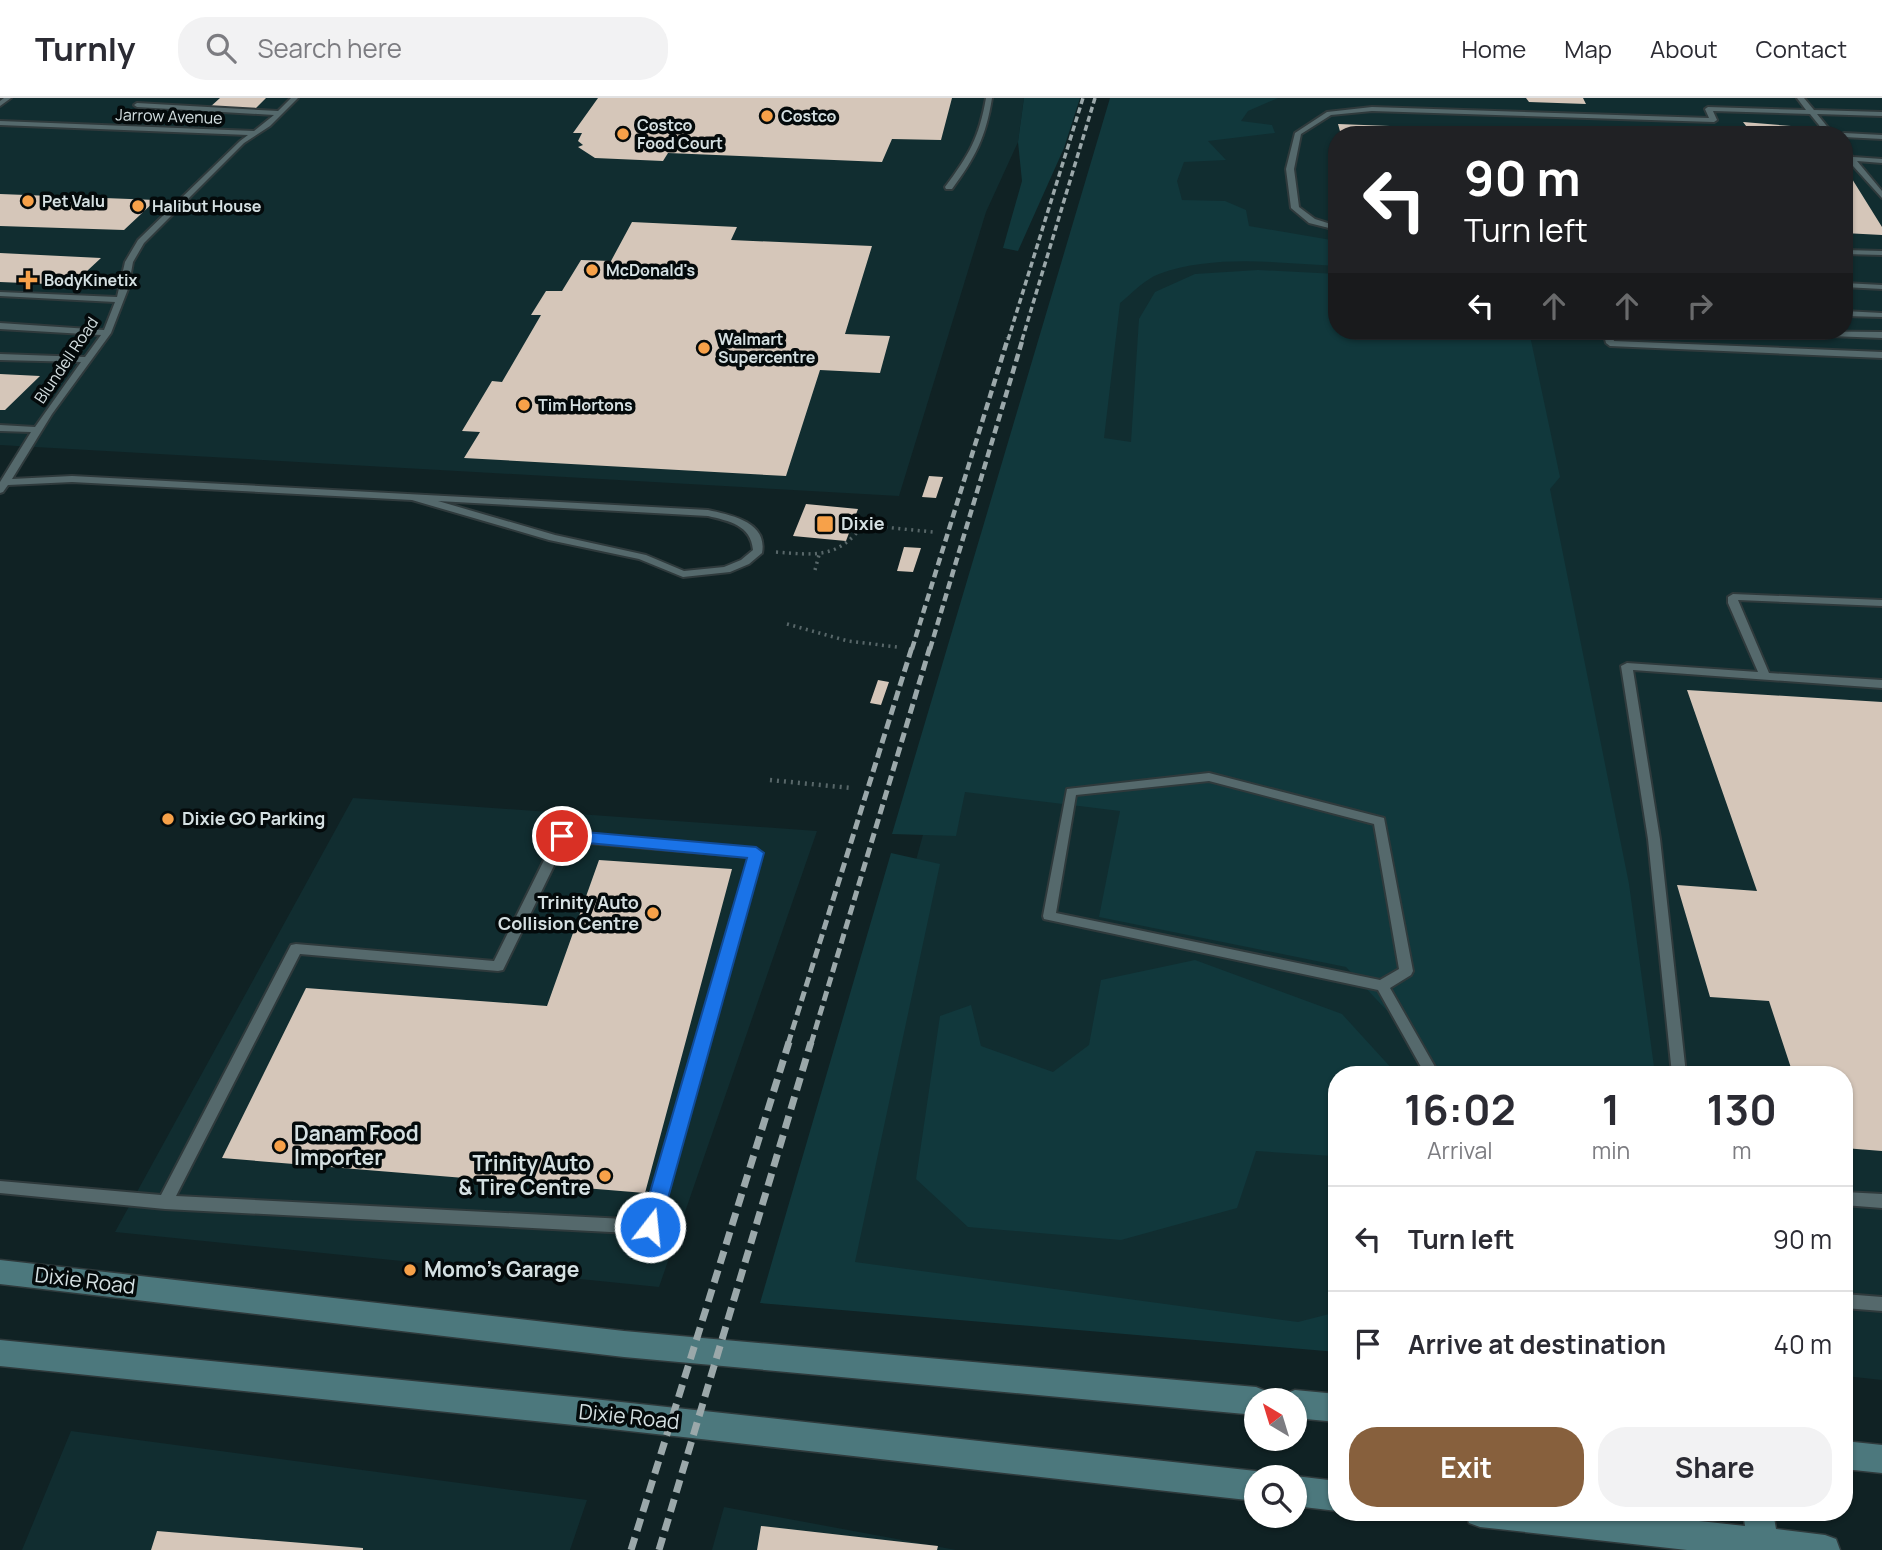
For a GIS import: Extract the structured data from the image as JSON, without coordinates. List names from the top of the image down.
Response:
{
  "streets": {
    "main road": ["Dixie Road"],
    "lane": ["Jarrow Avenue", "Blundell Road"]
  },
  "crossings": [
    ["Jarrow Avenue", "Blundell Road"]
  ],
  "places": {
    "other": [
      "Costco",
      "Costco Food Court",
      "Pet Valu",
      "Halibut House",
      "McDonald's",
      "Walmart Supercentre",
      "Tim Hortons",
      "Dixie GO Parking",
      "Trinity Auto Collision Centre",
      "Danam Food Importer",
      "Trinity Auto & Tire Centre",
      "Momo’s Garage"
    ],
    "health": ["BodyKinetix"],
    "transit": ["Dixie"]
  },
  "north": "top left",
  "page": {
    "header": "Turnly",
    "search": "Search here",
    "nav": [
      "Home",
      "Map",
      "About",
      "Contact"
    ],
    "turn": ["90 m", "Turn left"],
    "eta": [
      "16:02",
      "Arrival",
      "1",
      "min",
      "130",
      "m"
    ],
    "list": [
      {
        "name": "Turn left",
        "value": "90 m"
      },
      {
        "name": "Arrive at destination",
        "value": "40 m"
      }
    ],
    "buttons": ["Exit", "Share"]
  }
}
